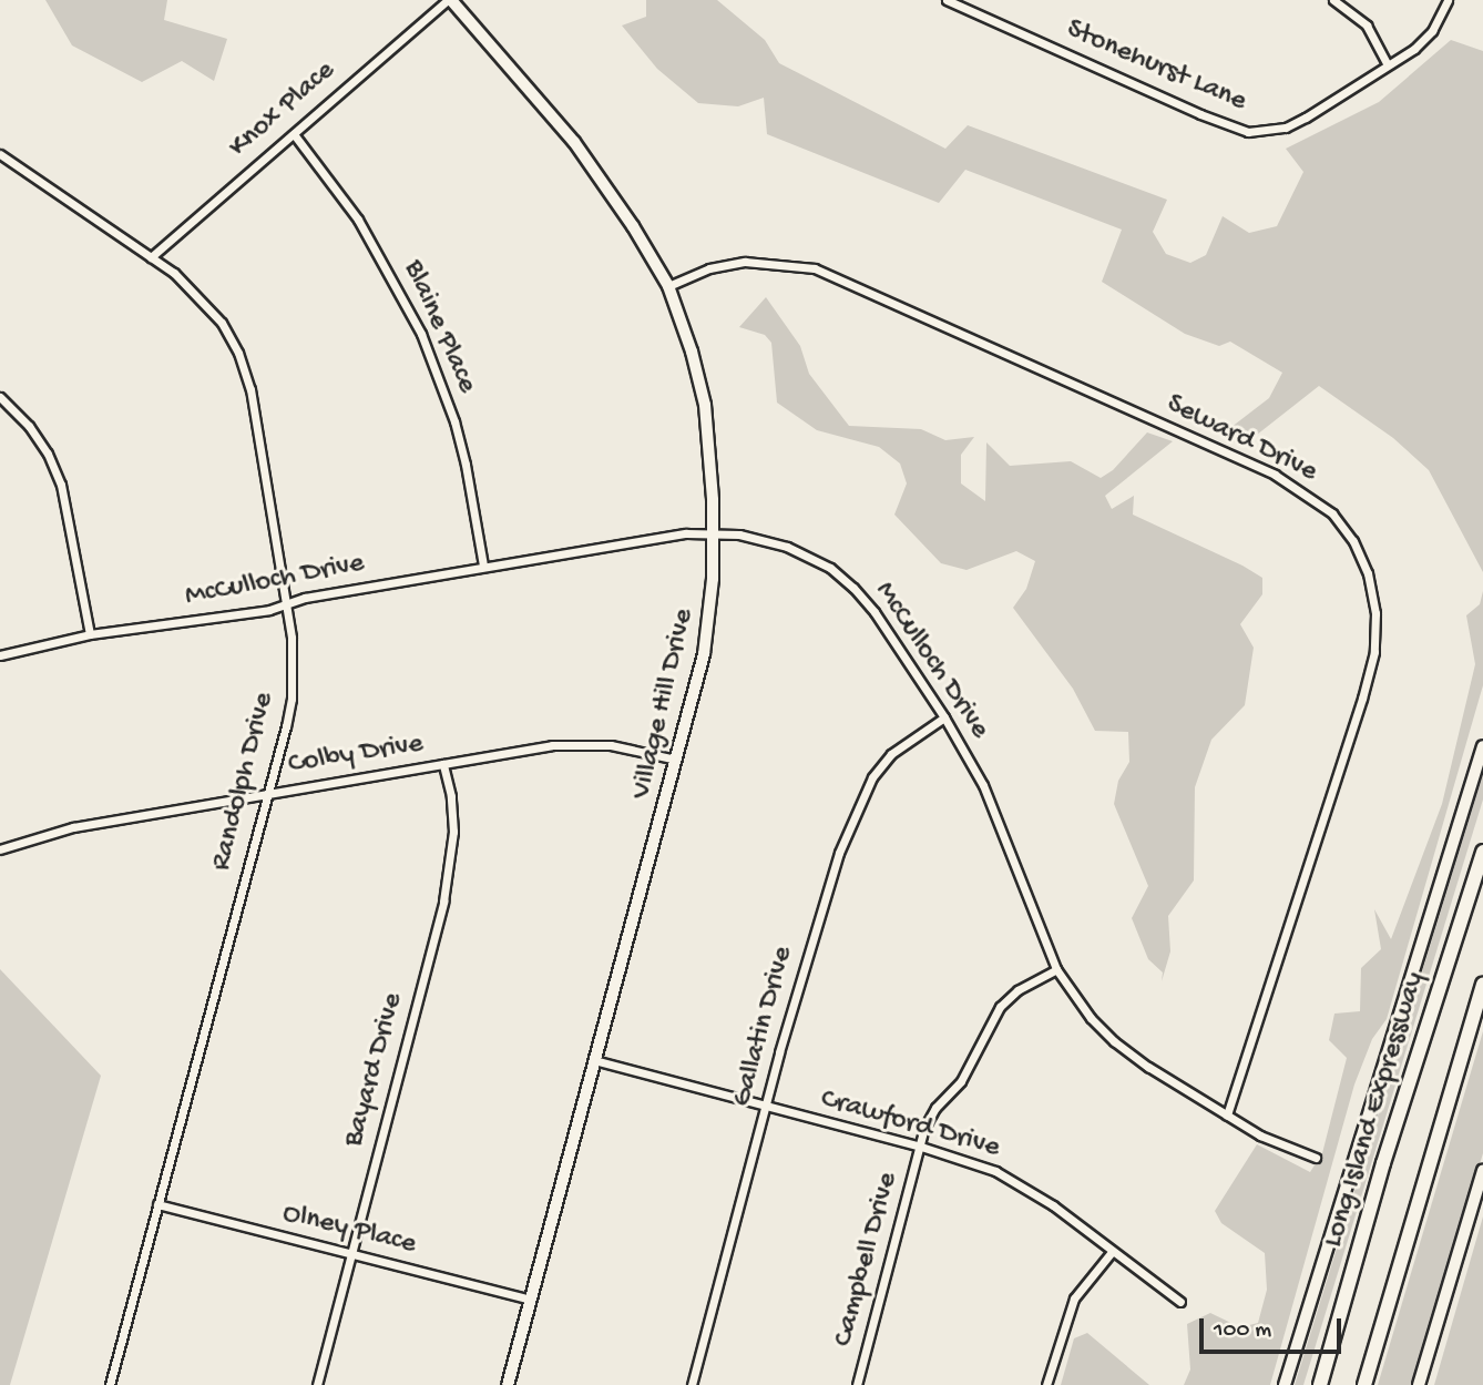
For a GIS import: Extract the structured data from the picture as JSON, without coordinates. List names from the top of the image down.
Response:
{
  "streets": {
    "highway": ["Long Island Expressway"],
    "street": [
      "Stonehurst Lane",
      "Knox Place",
      "Blaine Place",
      "Seward Drive",
      "McCulloch Drive",
      "Village Hill Drive",
      "Colby Drive",
      "Randolph Drive",
      "Gallatin Drive",
      "Bayard Drive",
      "Crawford Drive",
      "Olney Place",
      "Campbell Drive"
    ]
  },
  "crossings": [
    ["Knox Place", "Blaine Place"],
    ["Knox Place", "Village Hill Drive"],
    ["Knox Place", "Randolph Drive"],
    ["Blaine Place", "McCulloch Drive"],
    ["Seward Drive", "McCulloch Drive"],
    ["Seward Drive", "Village Hill Drive"],
    ["McCulloch Drive", "Village Hill Drive"],
    ["McCulloch Drive", "Randolph Drive"],
    ["McCulloch Drive", "Gallatin Drive"],
    ["McCulloch Drive", "Campbell Drive"],
    ["Village Hill Drive", "Colby Drive"],
    ["Village Hill Drive", "Crawford Drive"],
    ["Village Hill Drive", "Olney Place"],
    ["Colby Drive", "Randolph Drive"],
    ["Colby Drive", "Bayard Drive"],
    ["Randolph Drive", "Olney Place"],
    ["Gallatin Drive", "Crawford Drive"],
    ["Bayard Drive", "Olney Place"],
    ["Crawford Drive", "Campbell Drive"]
  ],
  "scale_bar": "100 m"
}
